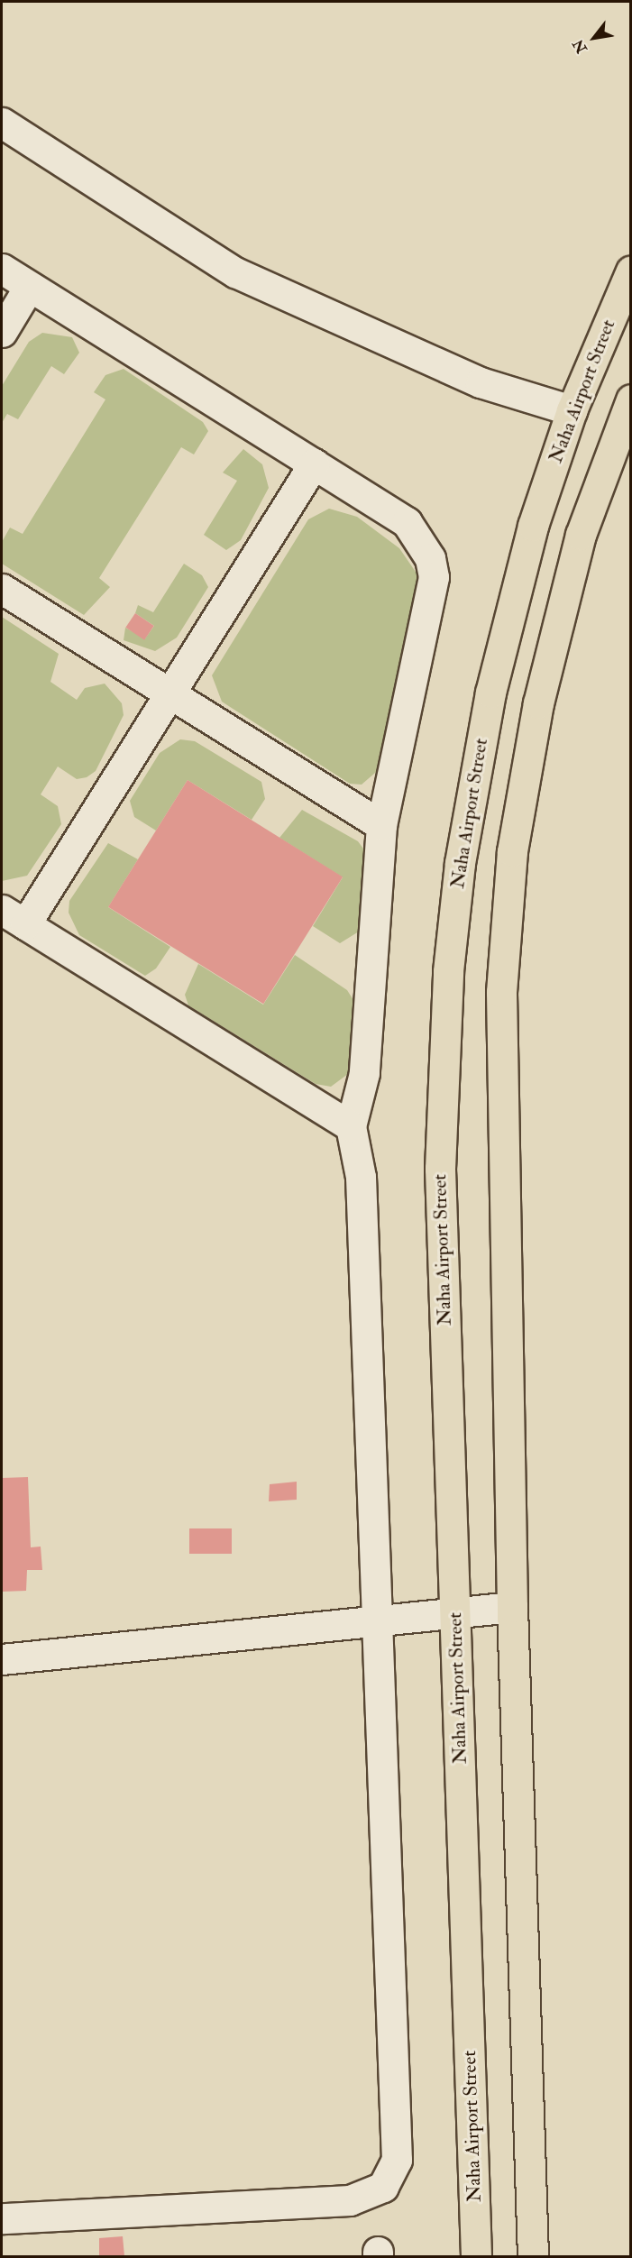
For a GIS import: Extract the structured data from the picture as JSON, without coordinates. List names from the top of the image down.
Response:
{
  "streets": {
    "highway": ["Naha Airport Street"]
  },
  "north": "bottom left"
}
